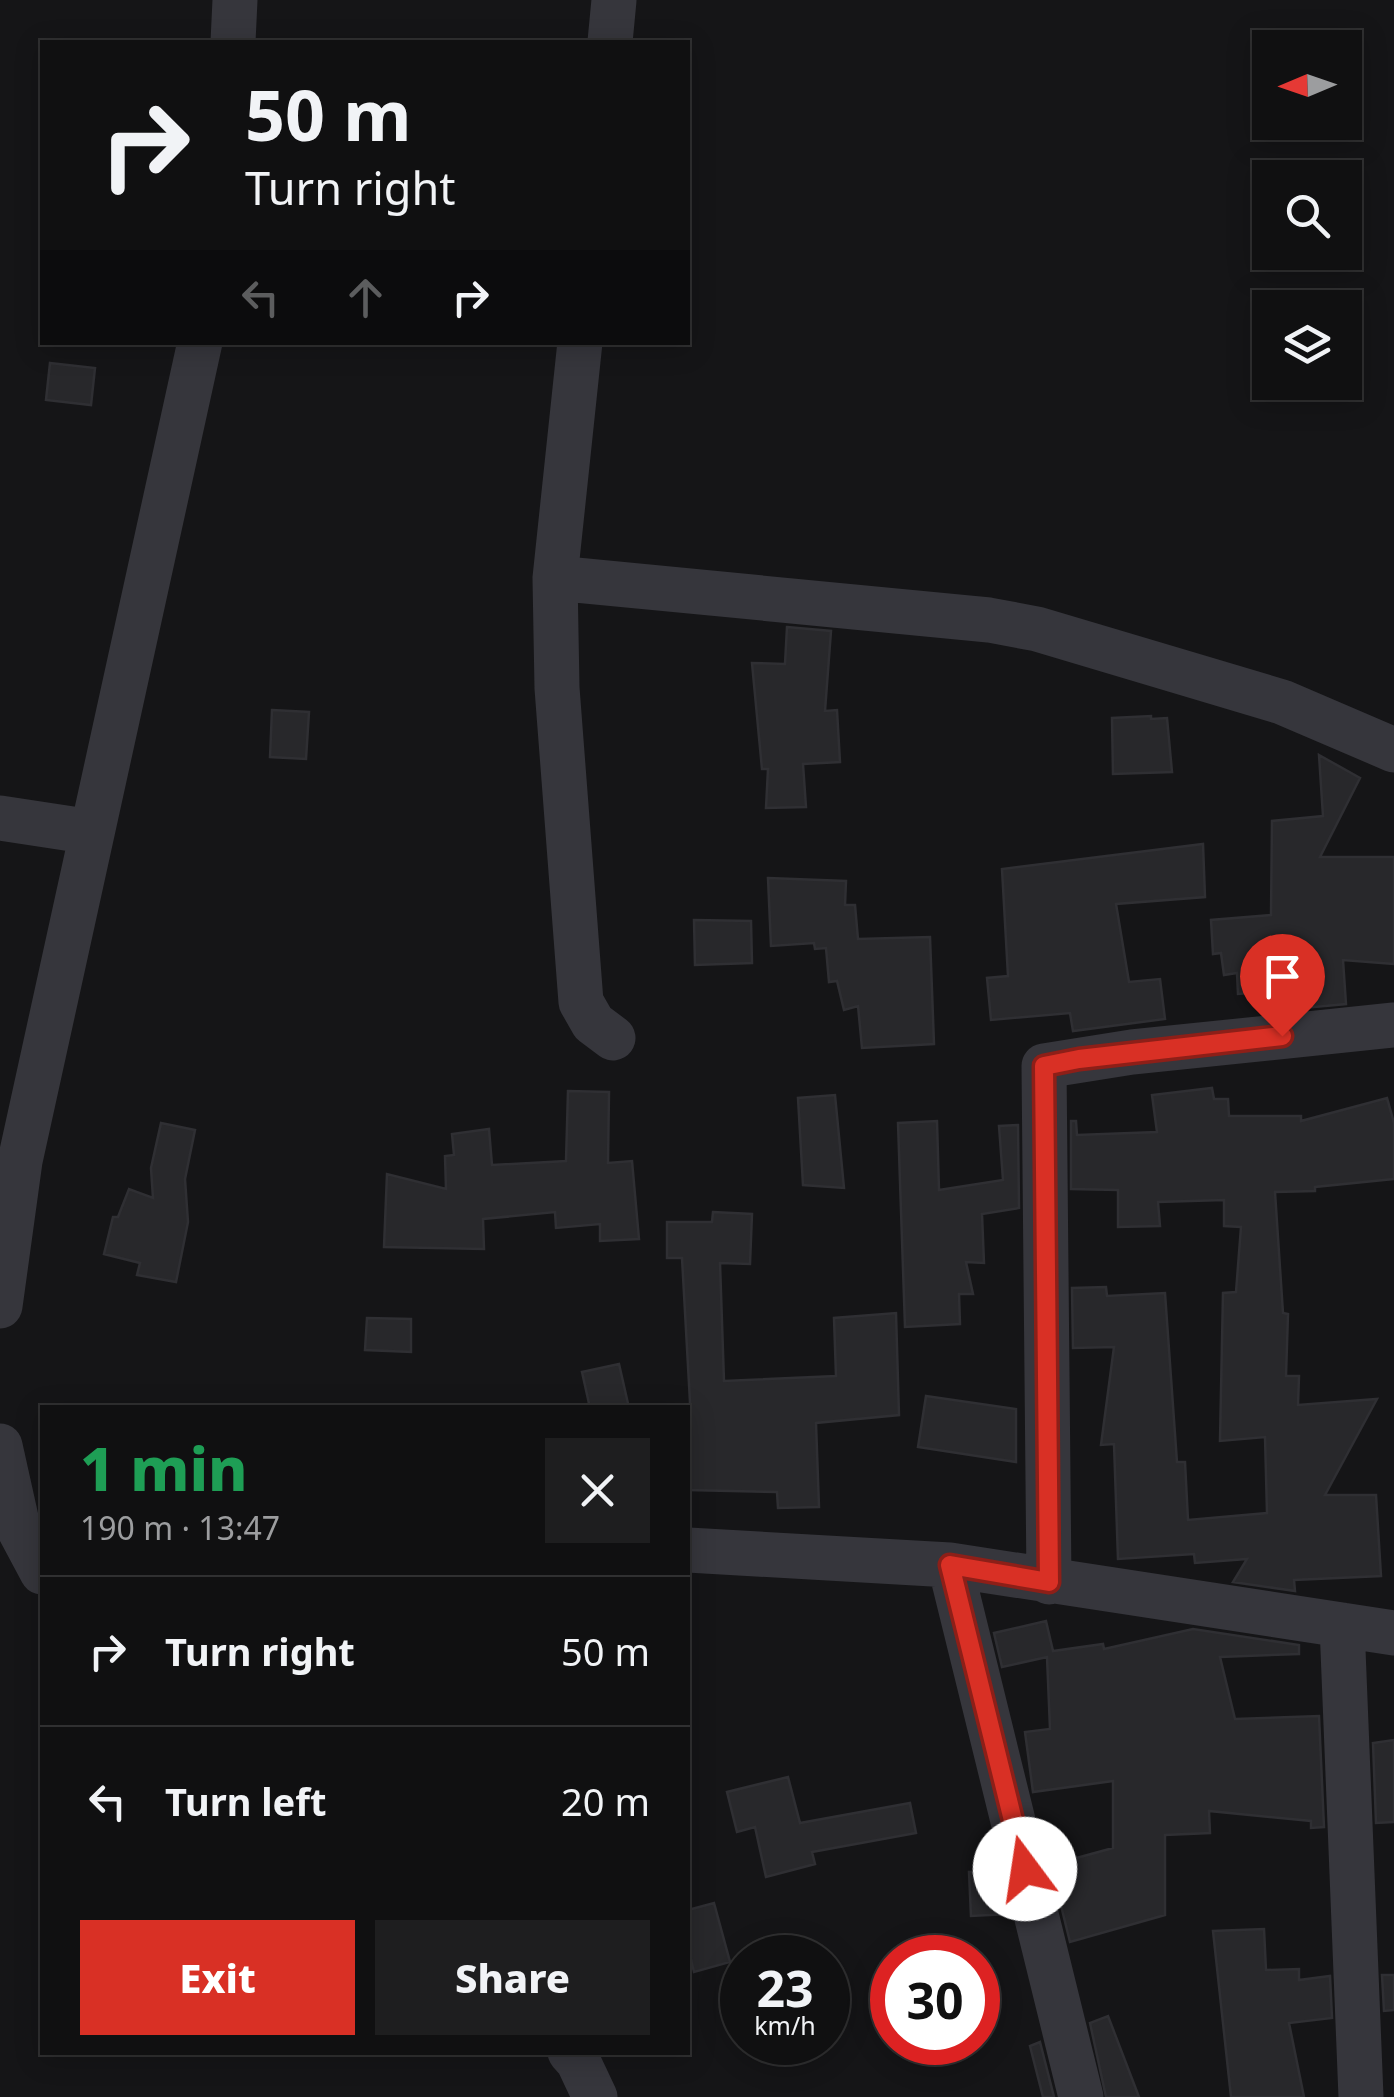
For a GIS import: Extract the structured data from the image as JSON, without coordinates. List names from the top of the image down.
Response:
{
  "north": "left",
  "page": {
    "turn": ["50 m", "Turn right"],
    "heading": ["1 min", "190 m · 13:47"],
    "list": [
      {
        "name": "Turn right",
        "value": "50 m"
      },
      {
        "name": "Turn left",
        "value": "20 m"
      }
    ],
    "buttons": ["Exit", "Share"],
    "speed": "23 km/h",
    "limit": "30"
  }
}
